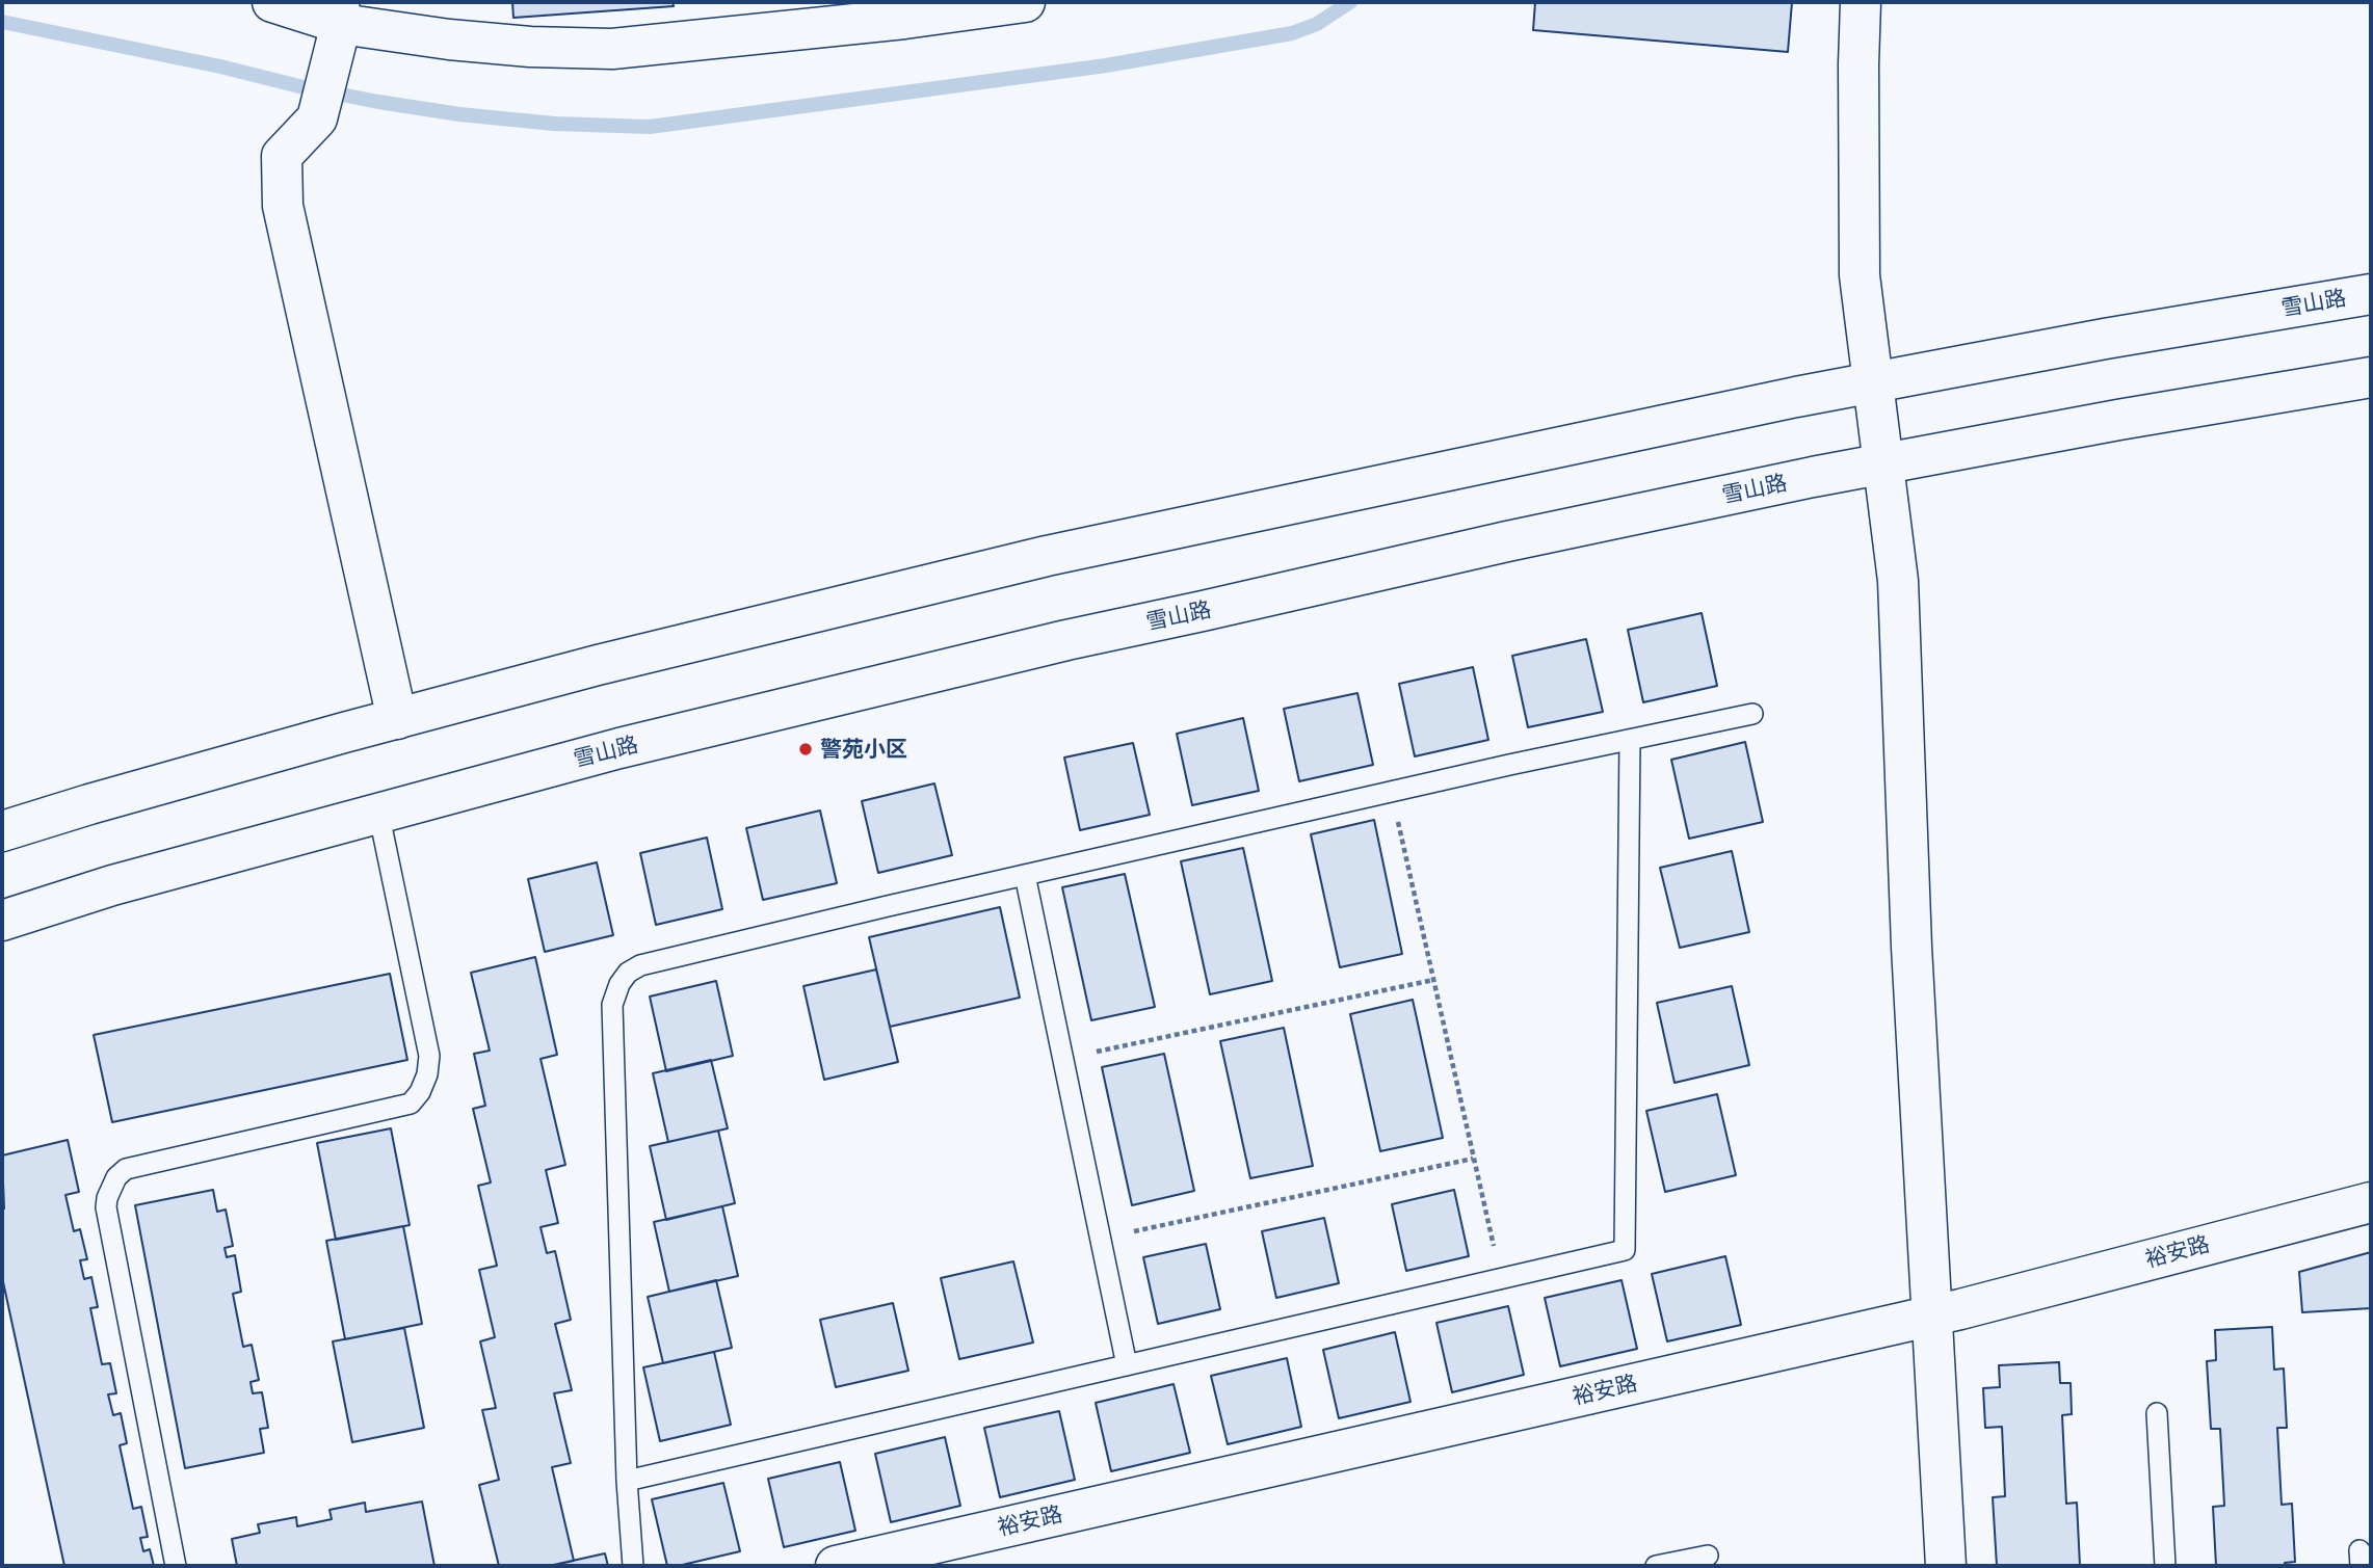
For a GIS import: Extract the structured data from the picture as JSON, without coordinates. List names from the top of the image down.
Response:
{
  "streets": {
    "main road": ["雪山路", "裕安路"]
  },
  "places": ["警苑小区"]
}
